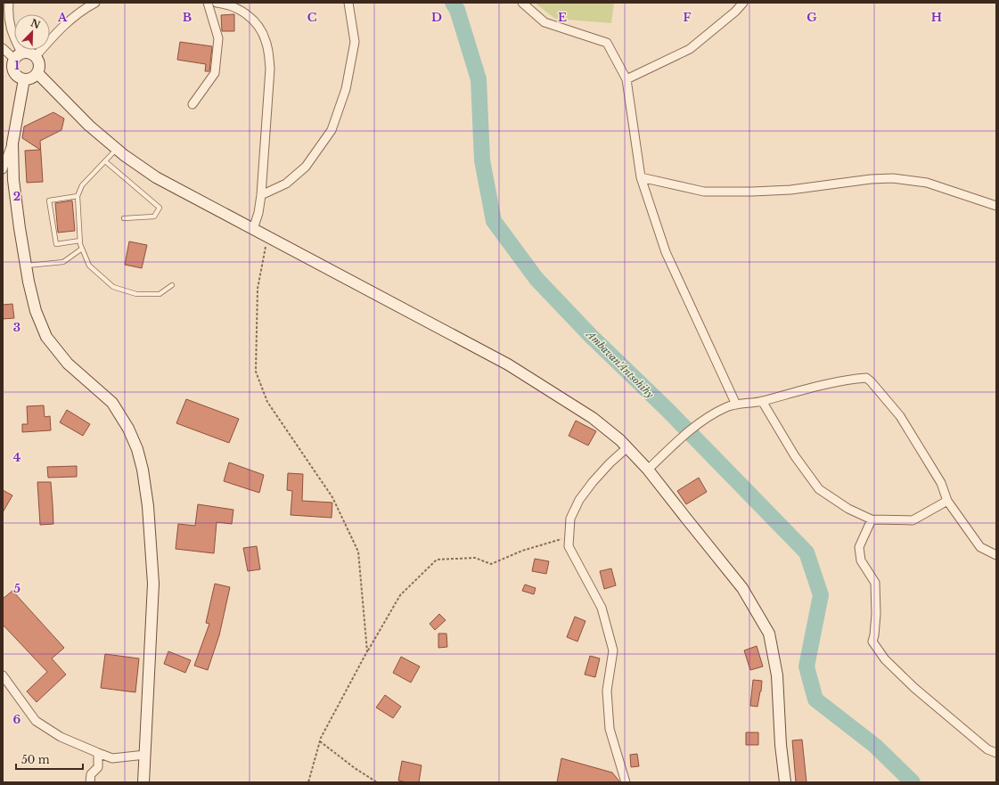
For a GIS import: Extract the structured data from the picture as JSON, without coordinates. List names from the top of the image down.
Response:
{
  "water": ["Ambavan'Antsohihy"],
  "scale_bar": "50 m",
  "north": "top right",
  "grid": {
    "columns": [
      "A",
      "B",
      "C",
      "D",
      "E",
      "F",
      "G",
      "H"
    ],
    "rows": [
      "1",
      "2",
      "3",
      "4",
      "5",
      "6"
    ]
  }
}
